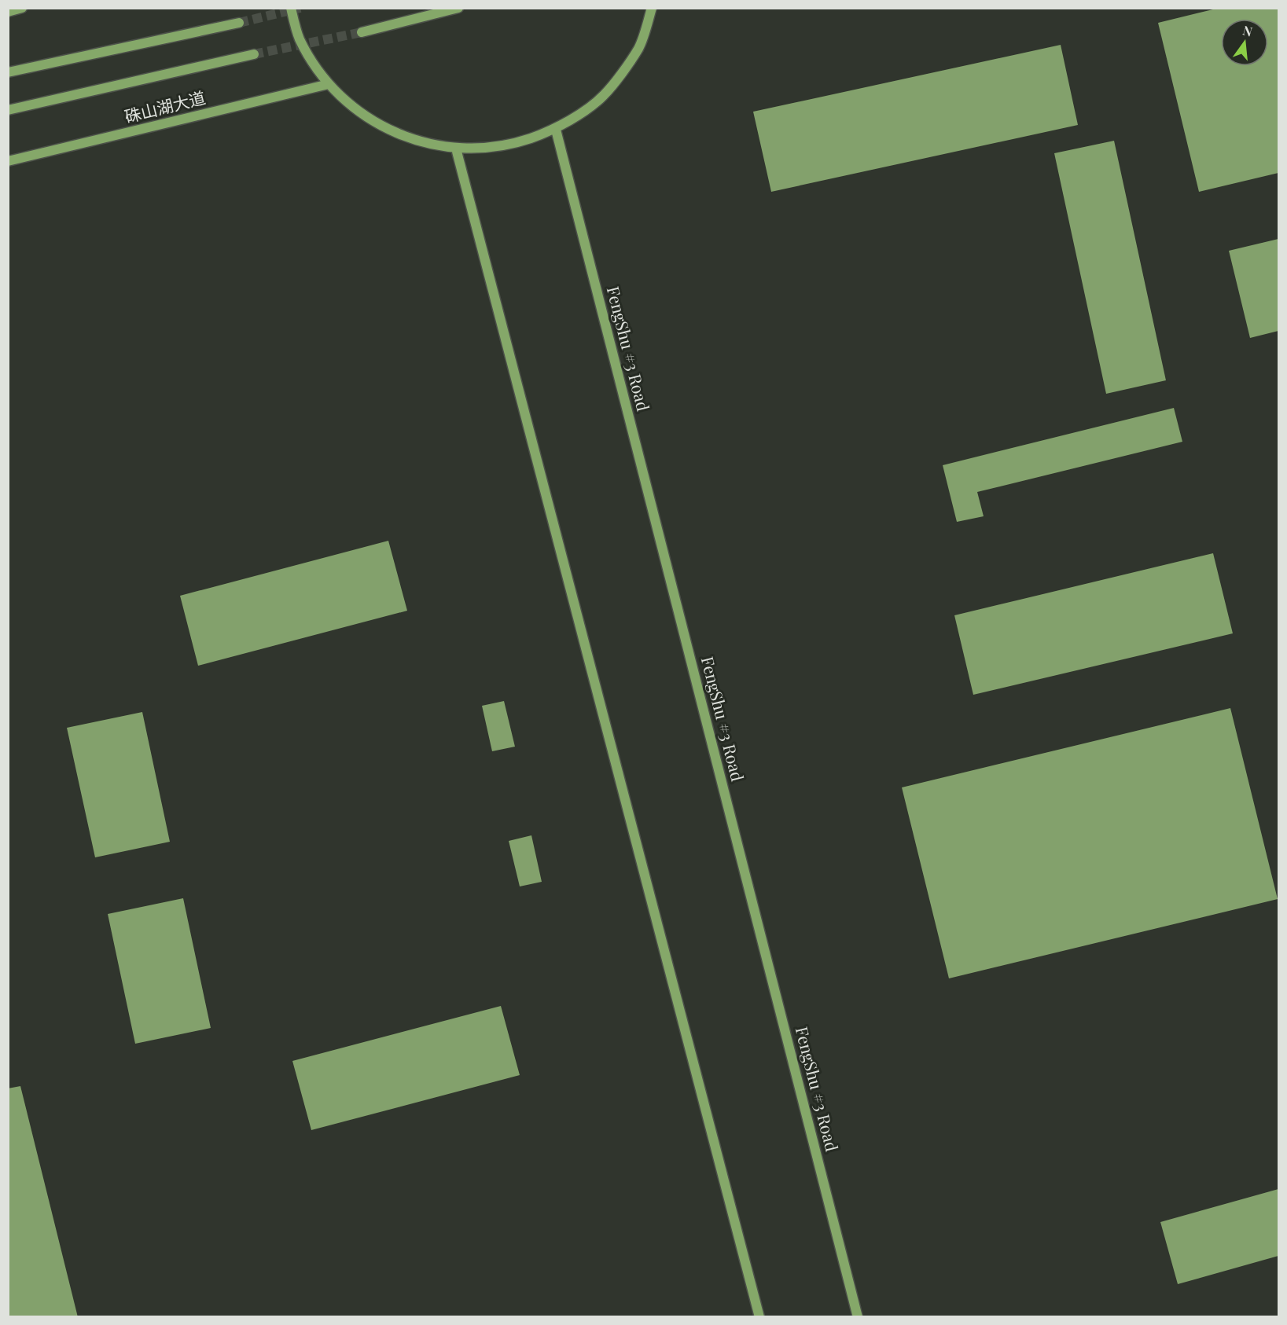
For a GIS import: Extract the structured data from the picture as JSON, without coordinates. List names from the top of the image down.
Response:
{
  "streets": {
    "main road": ["硃山湖大道", "FengShu #3 Road"]
  },
  "north": "top"
}
